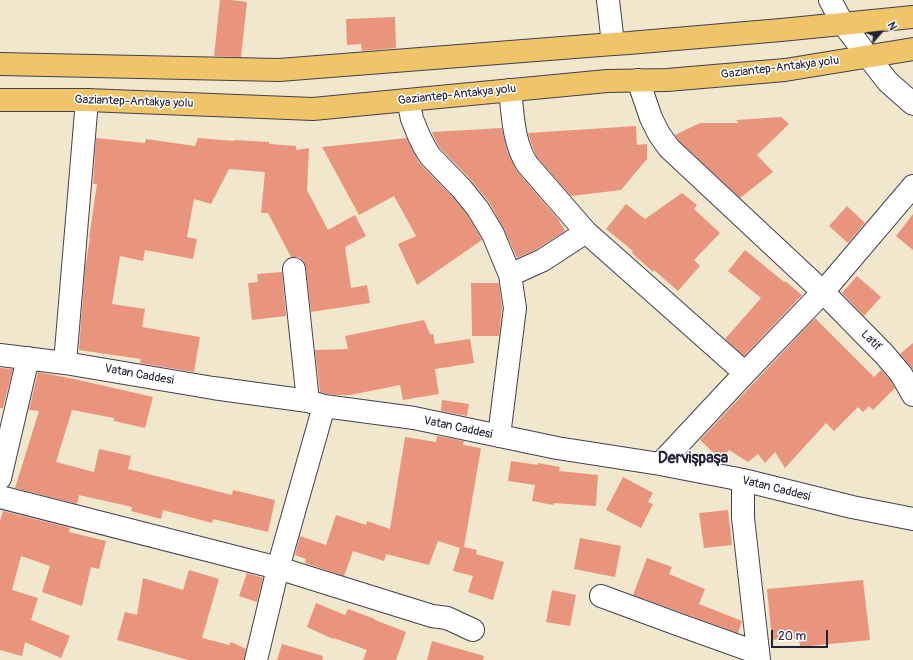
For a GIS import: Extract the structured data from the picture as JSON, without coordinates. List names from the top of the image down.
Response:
{
  "streets": {
    "main road": ["Gaziantep-Antakya yolu"],
    "street": ["Latif", "Vatan Caddesi"]
  },
  "crossings": [
    ["Gaziantep-Antakya yolu", "Latif"]
  ],
  "districts": ["Dervişpaşa"],
  "scale_bar": "20 m",
  "north": "top right"
}
